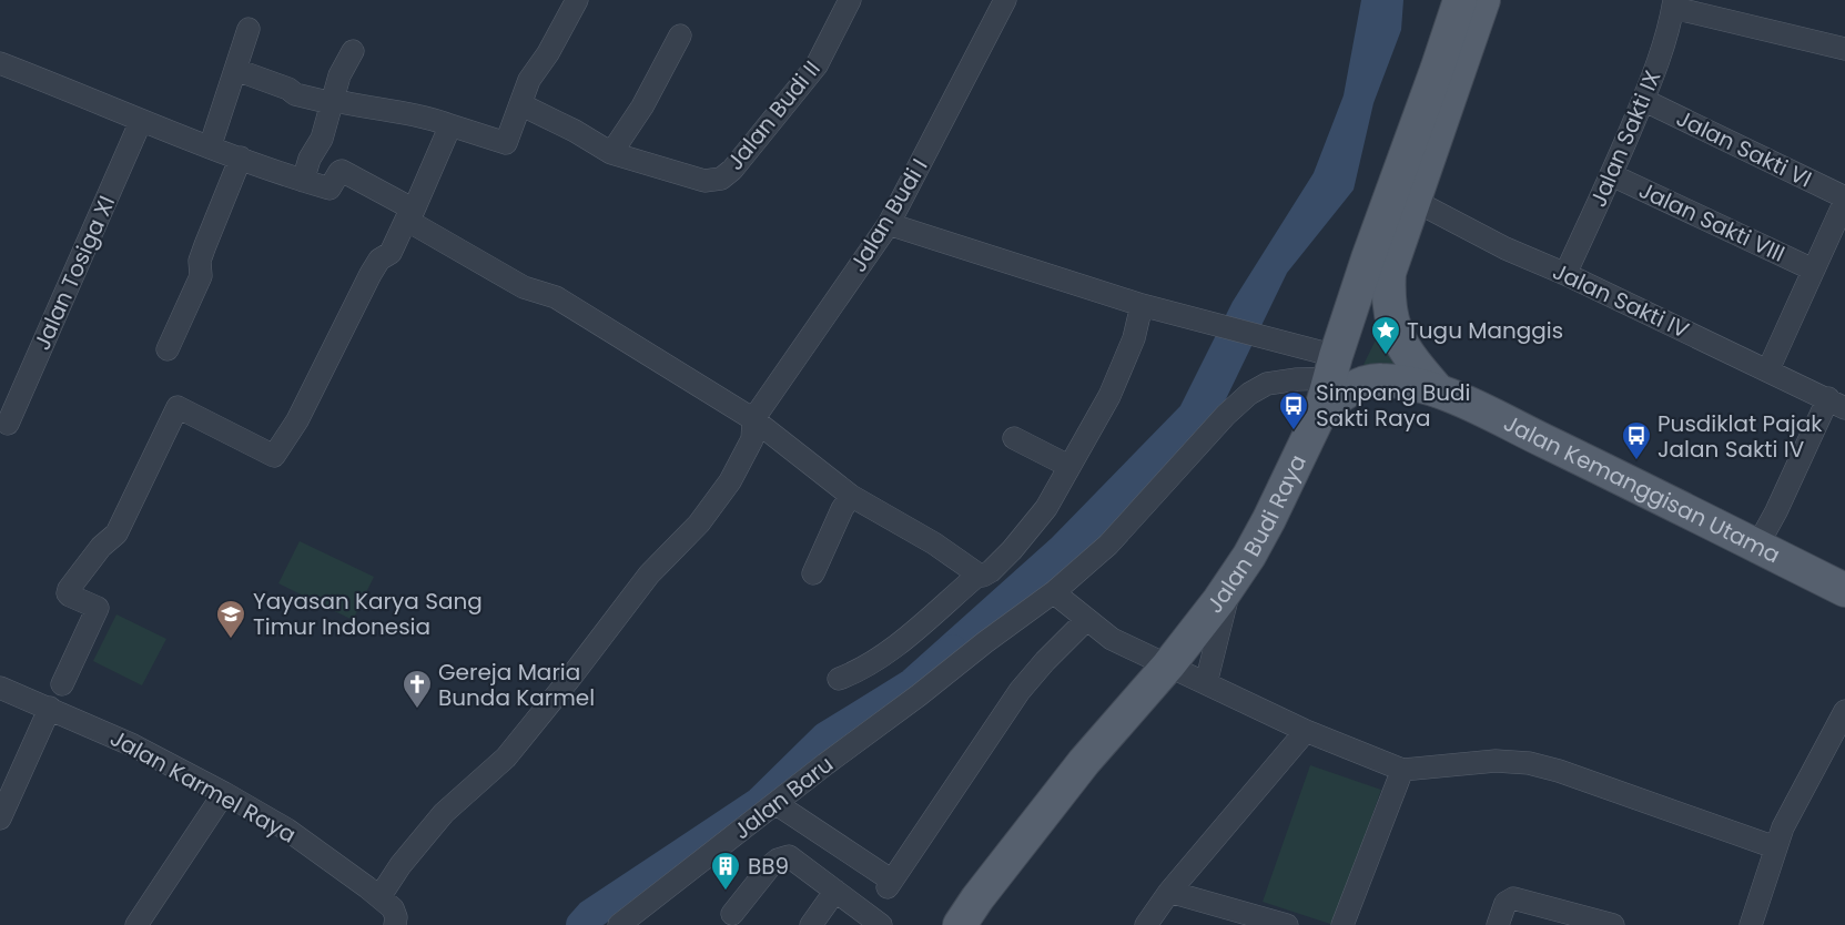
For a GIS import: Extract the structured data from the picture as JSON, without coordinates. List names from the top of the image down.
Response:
{
  "streets": {
    "main road": ["Jalan Kemanggisan Utama", "Jalan Budi Raya"],
    "street": [
      "Jalan Budi II",
      "Jalan Sakti IX",
      "Jalan Sakti VI",
      "Jalan Budi I",
      "Jalan Sakti VIII",
      "Jalan Tosiga XI",
      "Jalan Sakti IV",
      "Jalan Karmel Raya",
      "Jalan Baru"
    ]
  },
  "crossings": [
    ["Jalan Sakti IX", "Jalan Sakti VI"],
    ["Jalan Sakti IX", "Jalan Sakti VIII"],
    ["Jalan Sakti IX", "Jalan Sakti IV"],
    ["Jalan Sakti IV", "Jalan Kemanggisan Utama"],
    ["Jalan Kemanggisan Utama", "Jalan Budi Raya"],
    ["Jalan Budi Raya", "Jalan Baru"]
  ],
  "places": {
    "place": ["Tugu Manggis"],
    "bus stop": ["Simpang Budi Sakti Raya", "Pusdiklat Pajak Jalan Sakti IV"],
    "school or university": ["Yayasan Karya Sang Timur Indonesia"],
    "church": ["Gereja Maria Bunda Karmel"],
    "building": ["BB9"]
  }
}
